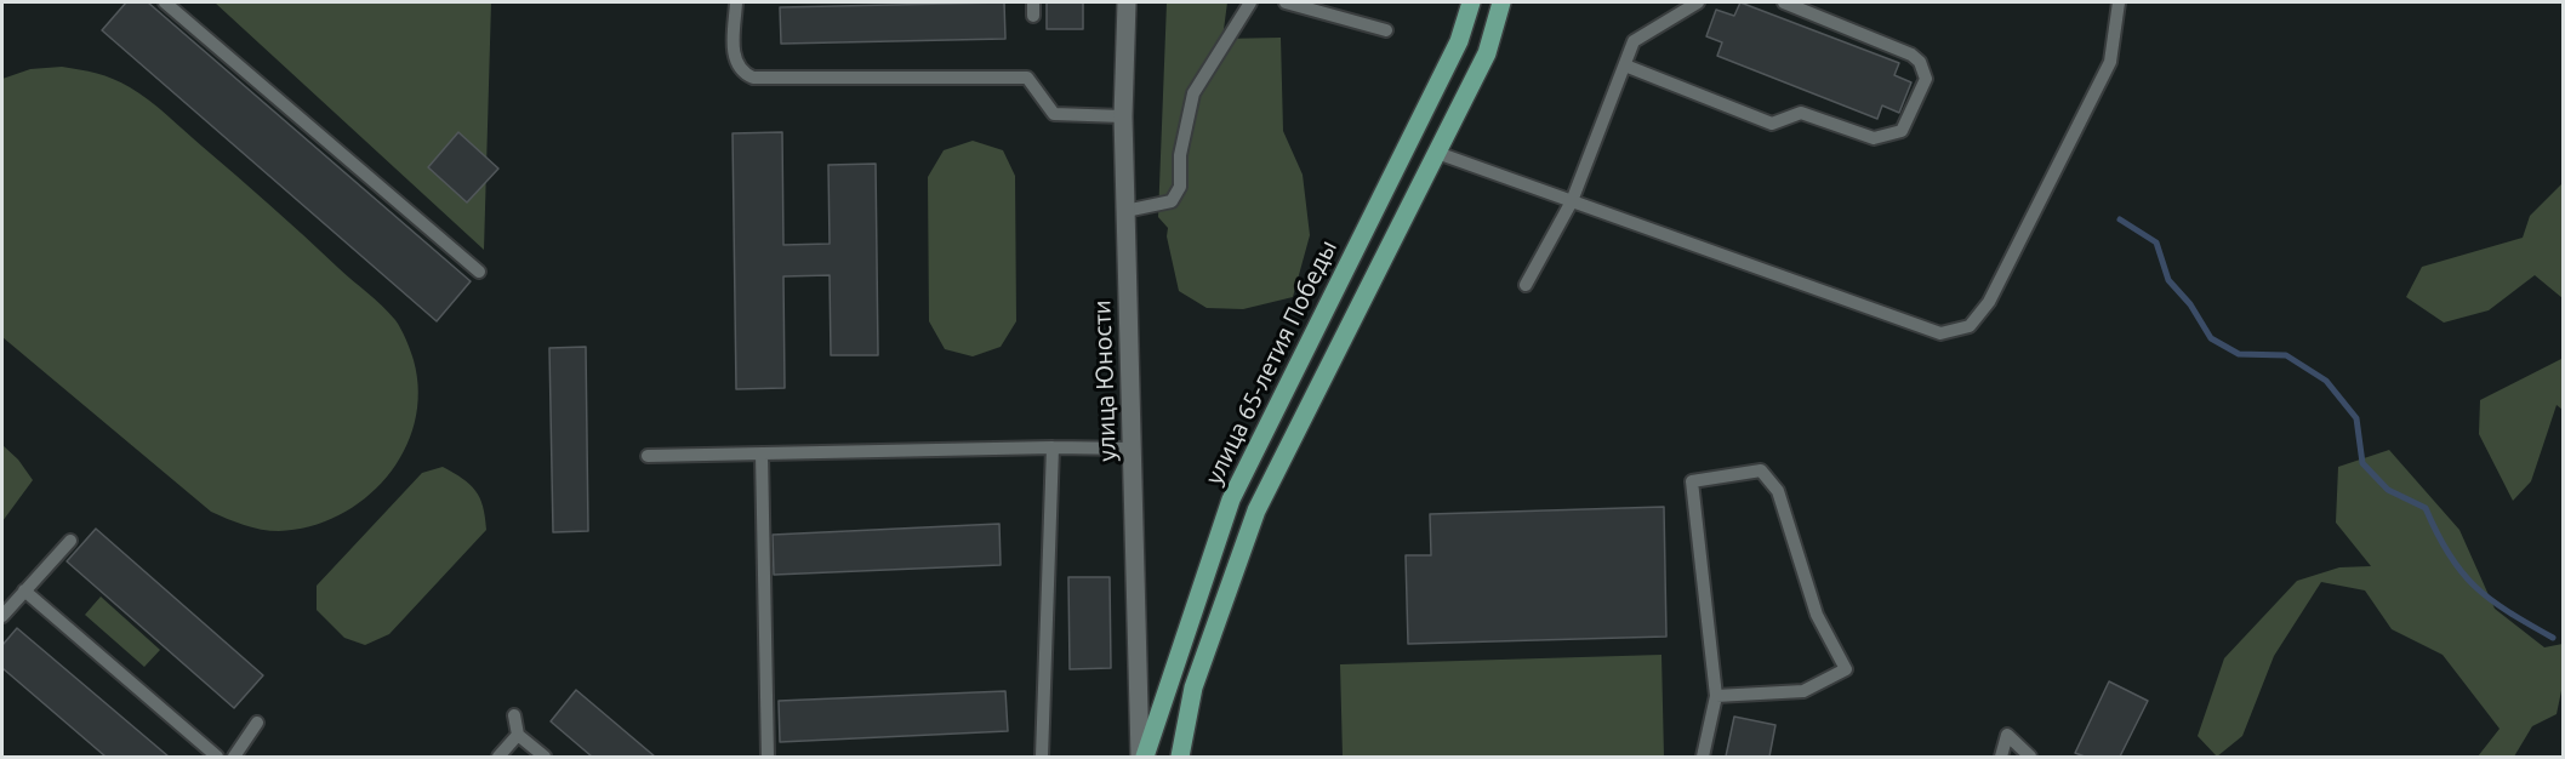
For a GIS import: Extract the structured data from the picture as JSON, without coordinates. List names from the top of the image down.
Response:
{
  "streets": {
    "main road": ["улица 65-летия Победы"],
    "street": ["улица Юности"]
  },
  "crossings": [
    ["улица 65-летия Победы", "улица Юности"]
  ]
}
